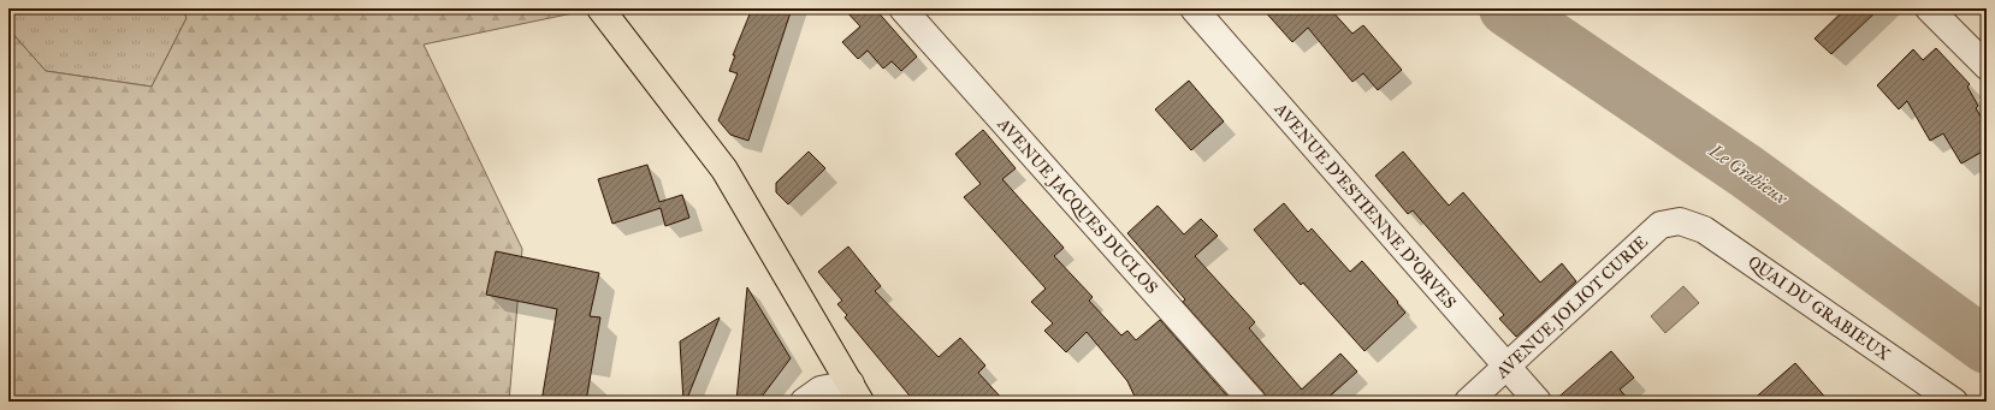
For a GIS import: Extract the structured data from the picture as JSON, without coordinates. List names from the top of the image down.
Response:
{
  "streets": {
    "street": [
      "AVENUE JACQUES DUCLOS",
      "AVENUE D'ESTIENNE D'ORVES",
      "AVENUE JOLIOT CURIE",
      "QUAI DU GRABIEUX"
    ]
  },
  "crossings": [
    ["AVENUE D'ESTIENNE D'ORVES", "AVENUE JOLIOT CURIE"],
    ["AVENUE JOLIOT CURIE", "QUAI DU GRABIEUX"]
  ],
  "water": ["Le Grabieux"]
}
